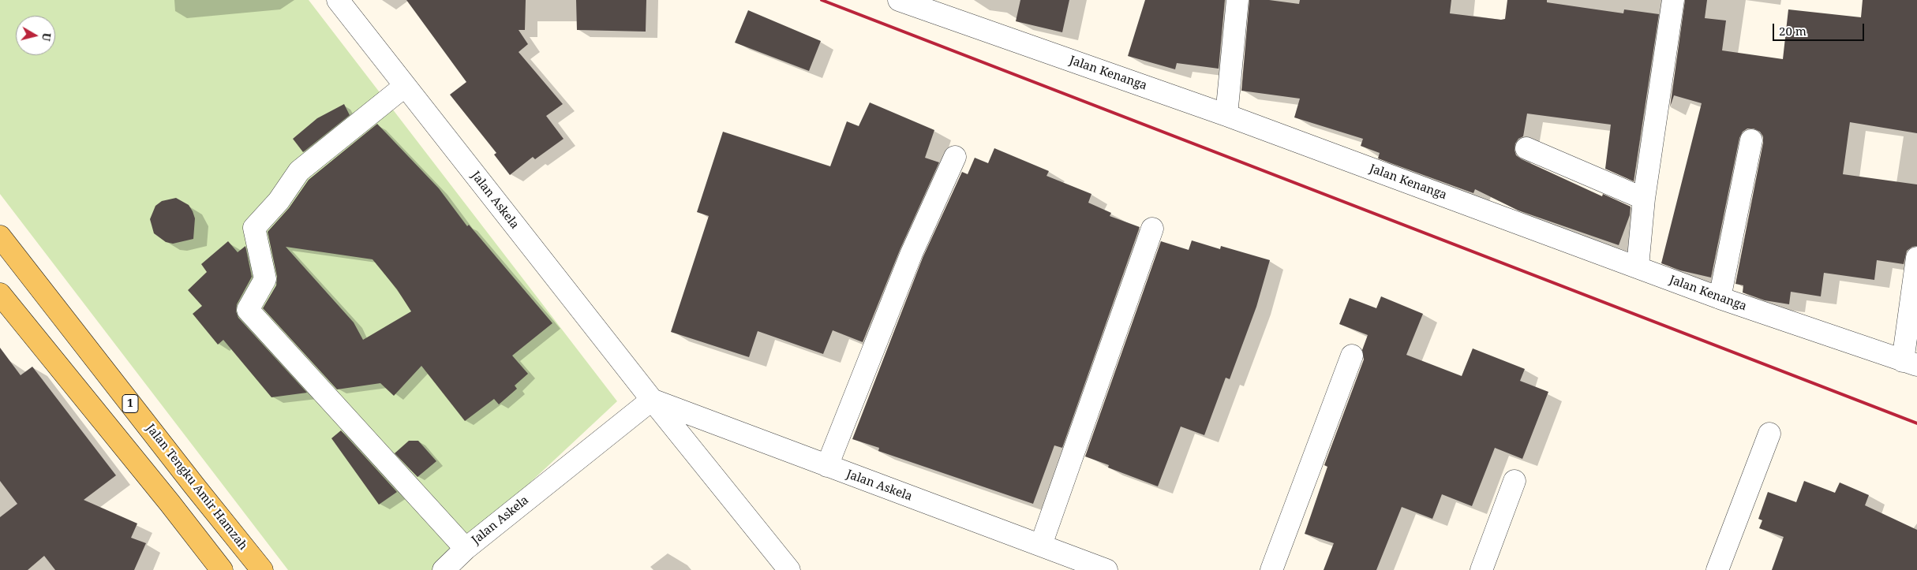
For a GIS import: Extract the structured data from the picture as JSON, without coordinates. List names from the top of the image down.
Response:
{
  "streets": {
    "main road": ["1", "Jalan Tengku Amir Hamzah"],
    "street": ["Jalan Kenanga", "Jalan Askela"]
  },
  "scale_bar": "20 m",
  "north": "right"
}
